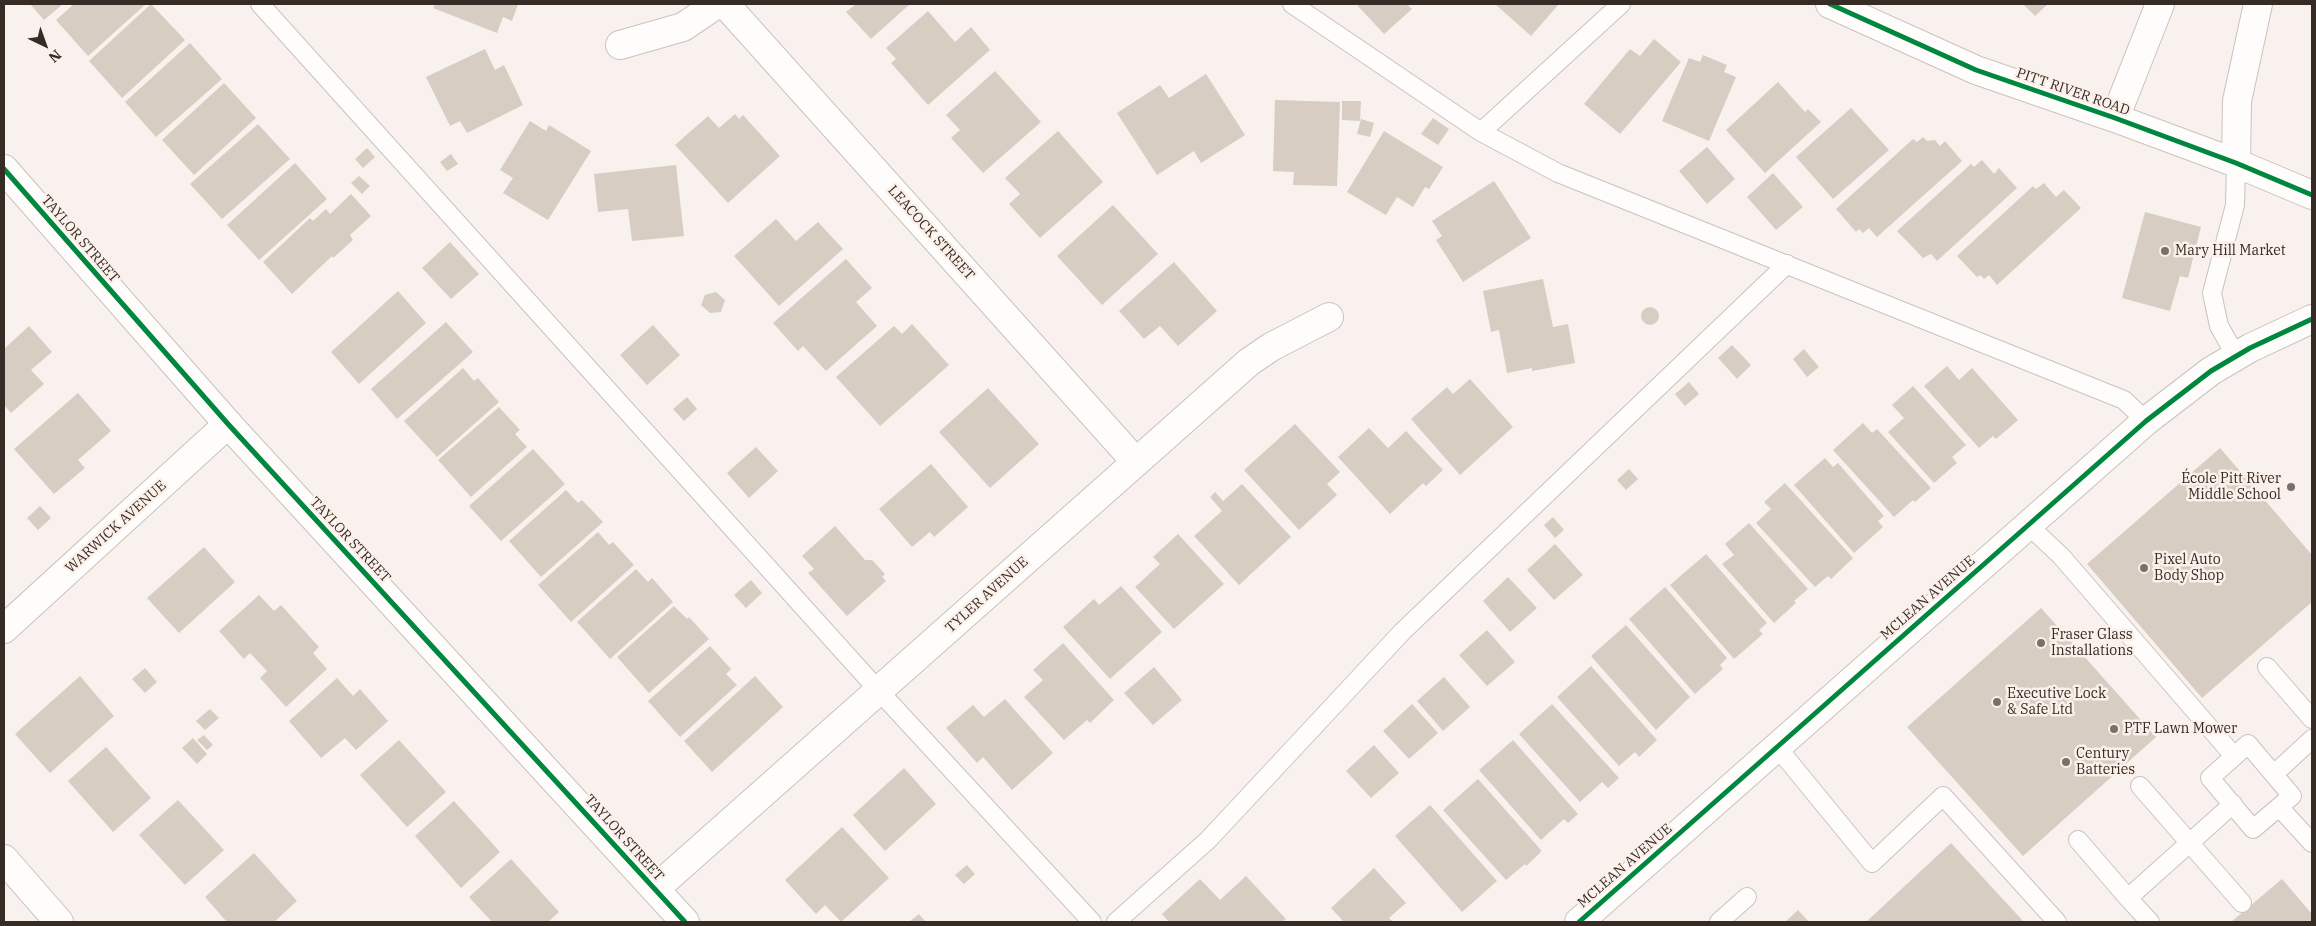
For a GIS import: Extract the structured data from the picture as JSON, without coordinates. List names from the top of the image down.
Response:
{
  "streets": {
    "street": [
      "PITT RIVER ROAD",
      "LEACOCK STREET",
      "TAYLOR STREET",
      "WARWICK AVENUE",
      "TYLER AVENUE",
      "MCLEAN AVENUE"
    ]
  },
  "crossings": [
    ["LEACOCK STREET", "TYLER AVENUE"],
    ["TAYLOR STREET", "WARWICK AVENUE"],
    ["TAYLOR STREET", "TYLER AVENUE"]
  ],
  "places": [
    "Mary Hill Market",
    "École Pitt River Middle School",
    "Pixel Auto Body Shop",
    "Fraser Glass Installations",
    "Executive Lock & Safe Ltd",
    "PTF Lawn Mower",
    "Century Batteries"
  ],
  "north": "bottom right"
}
